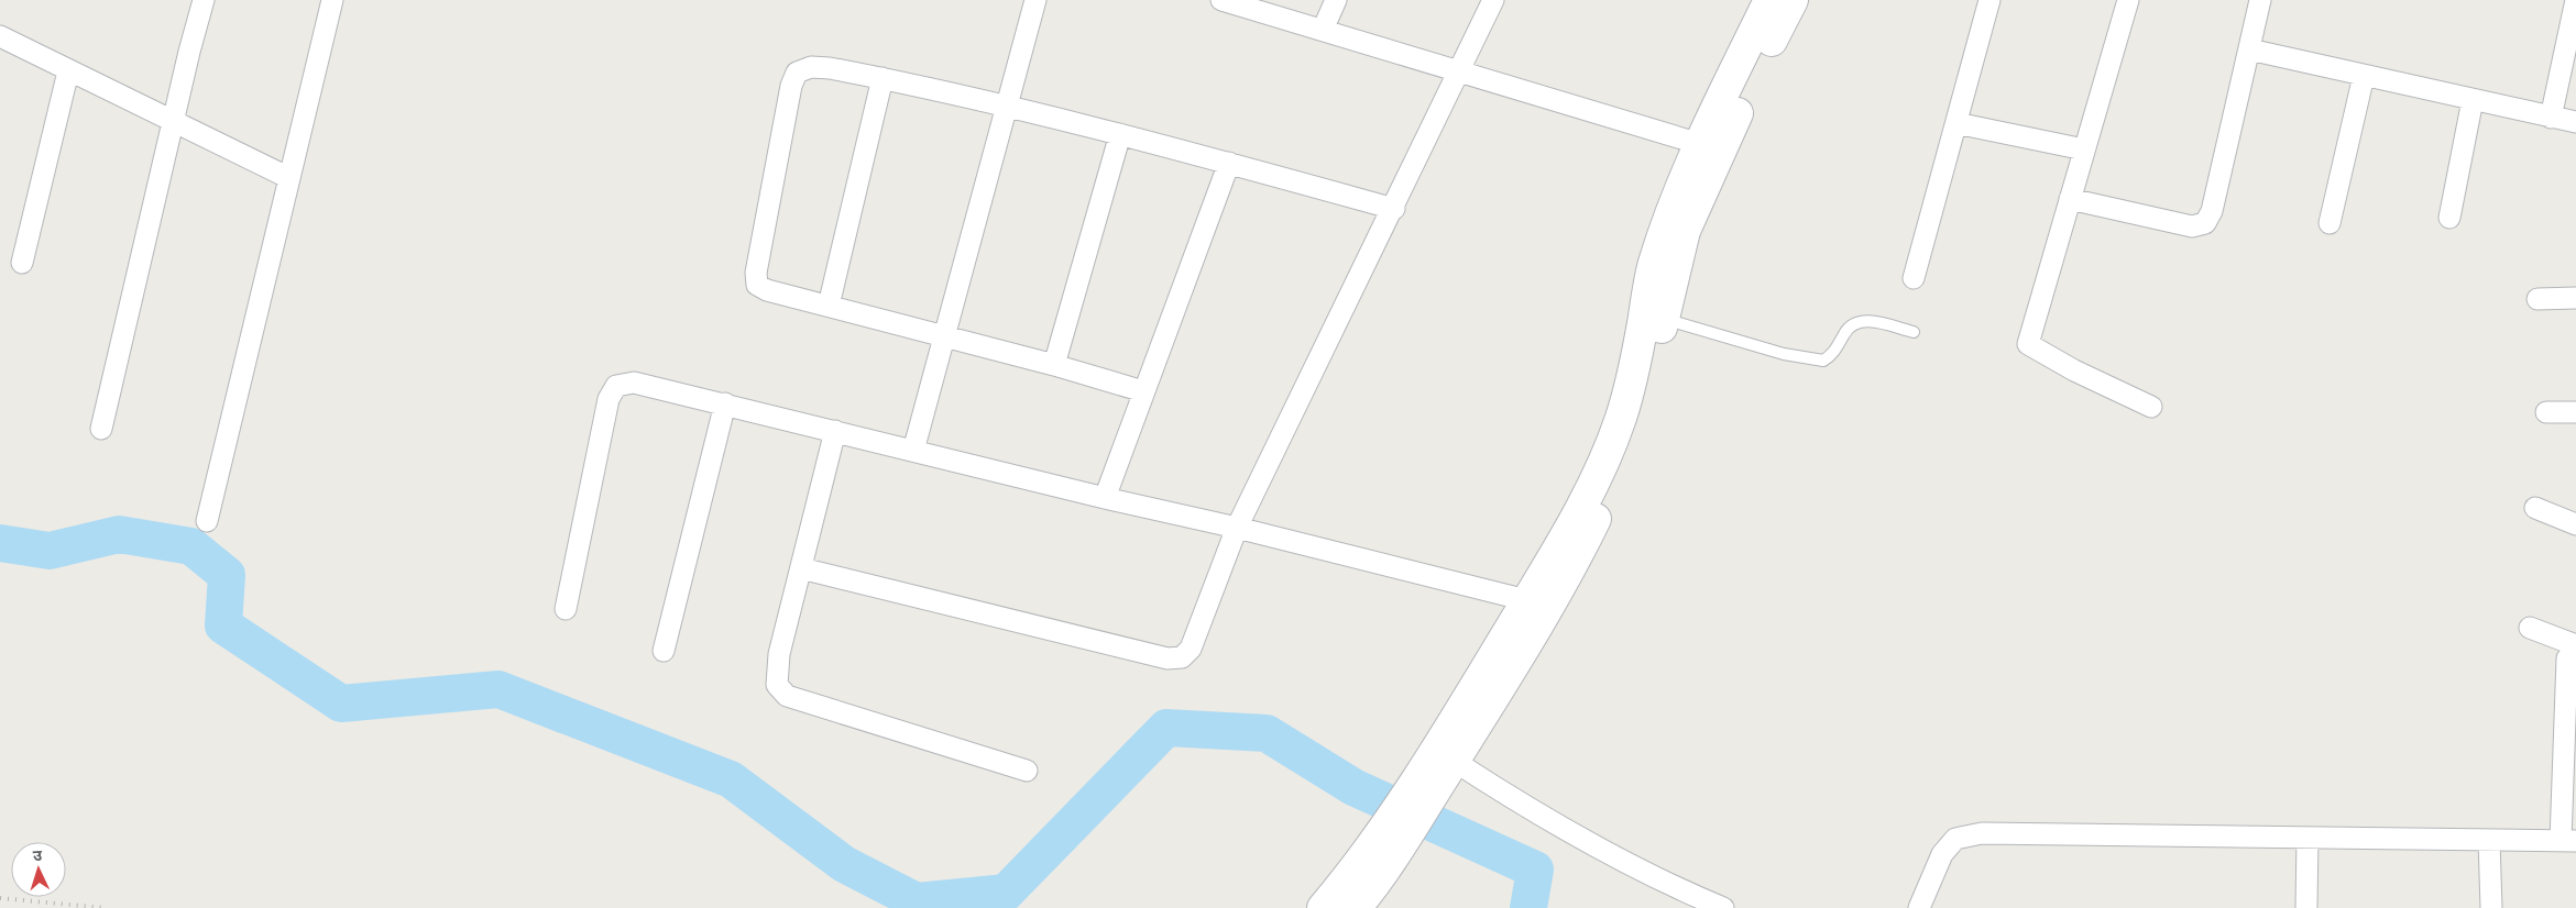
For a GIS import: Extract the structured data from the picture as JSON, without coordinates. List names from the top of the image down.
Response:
{
  "north": "top"
}
